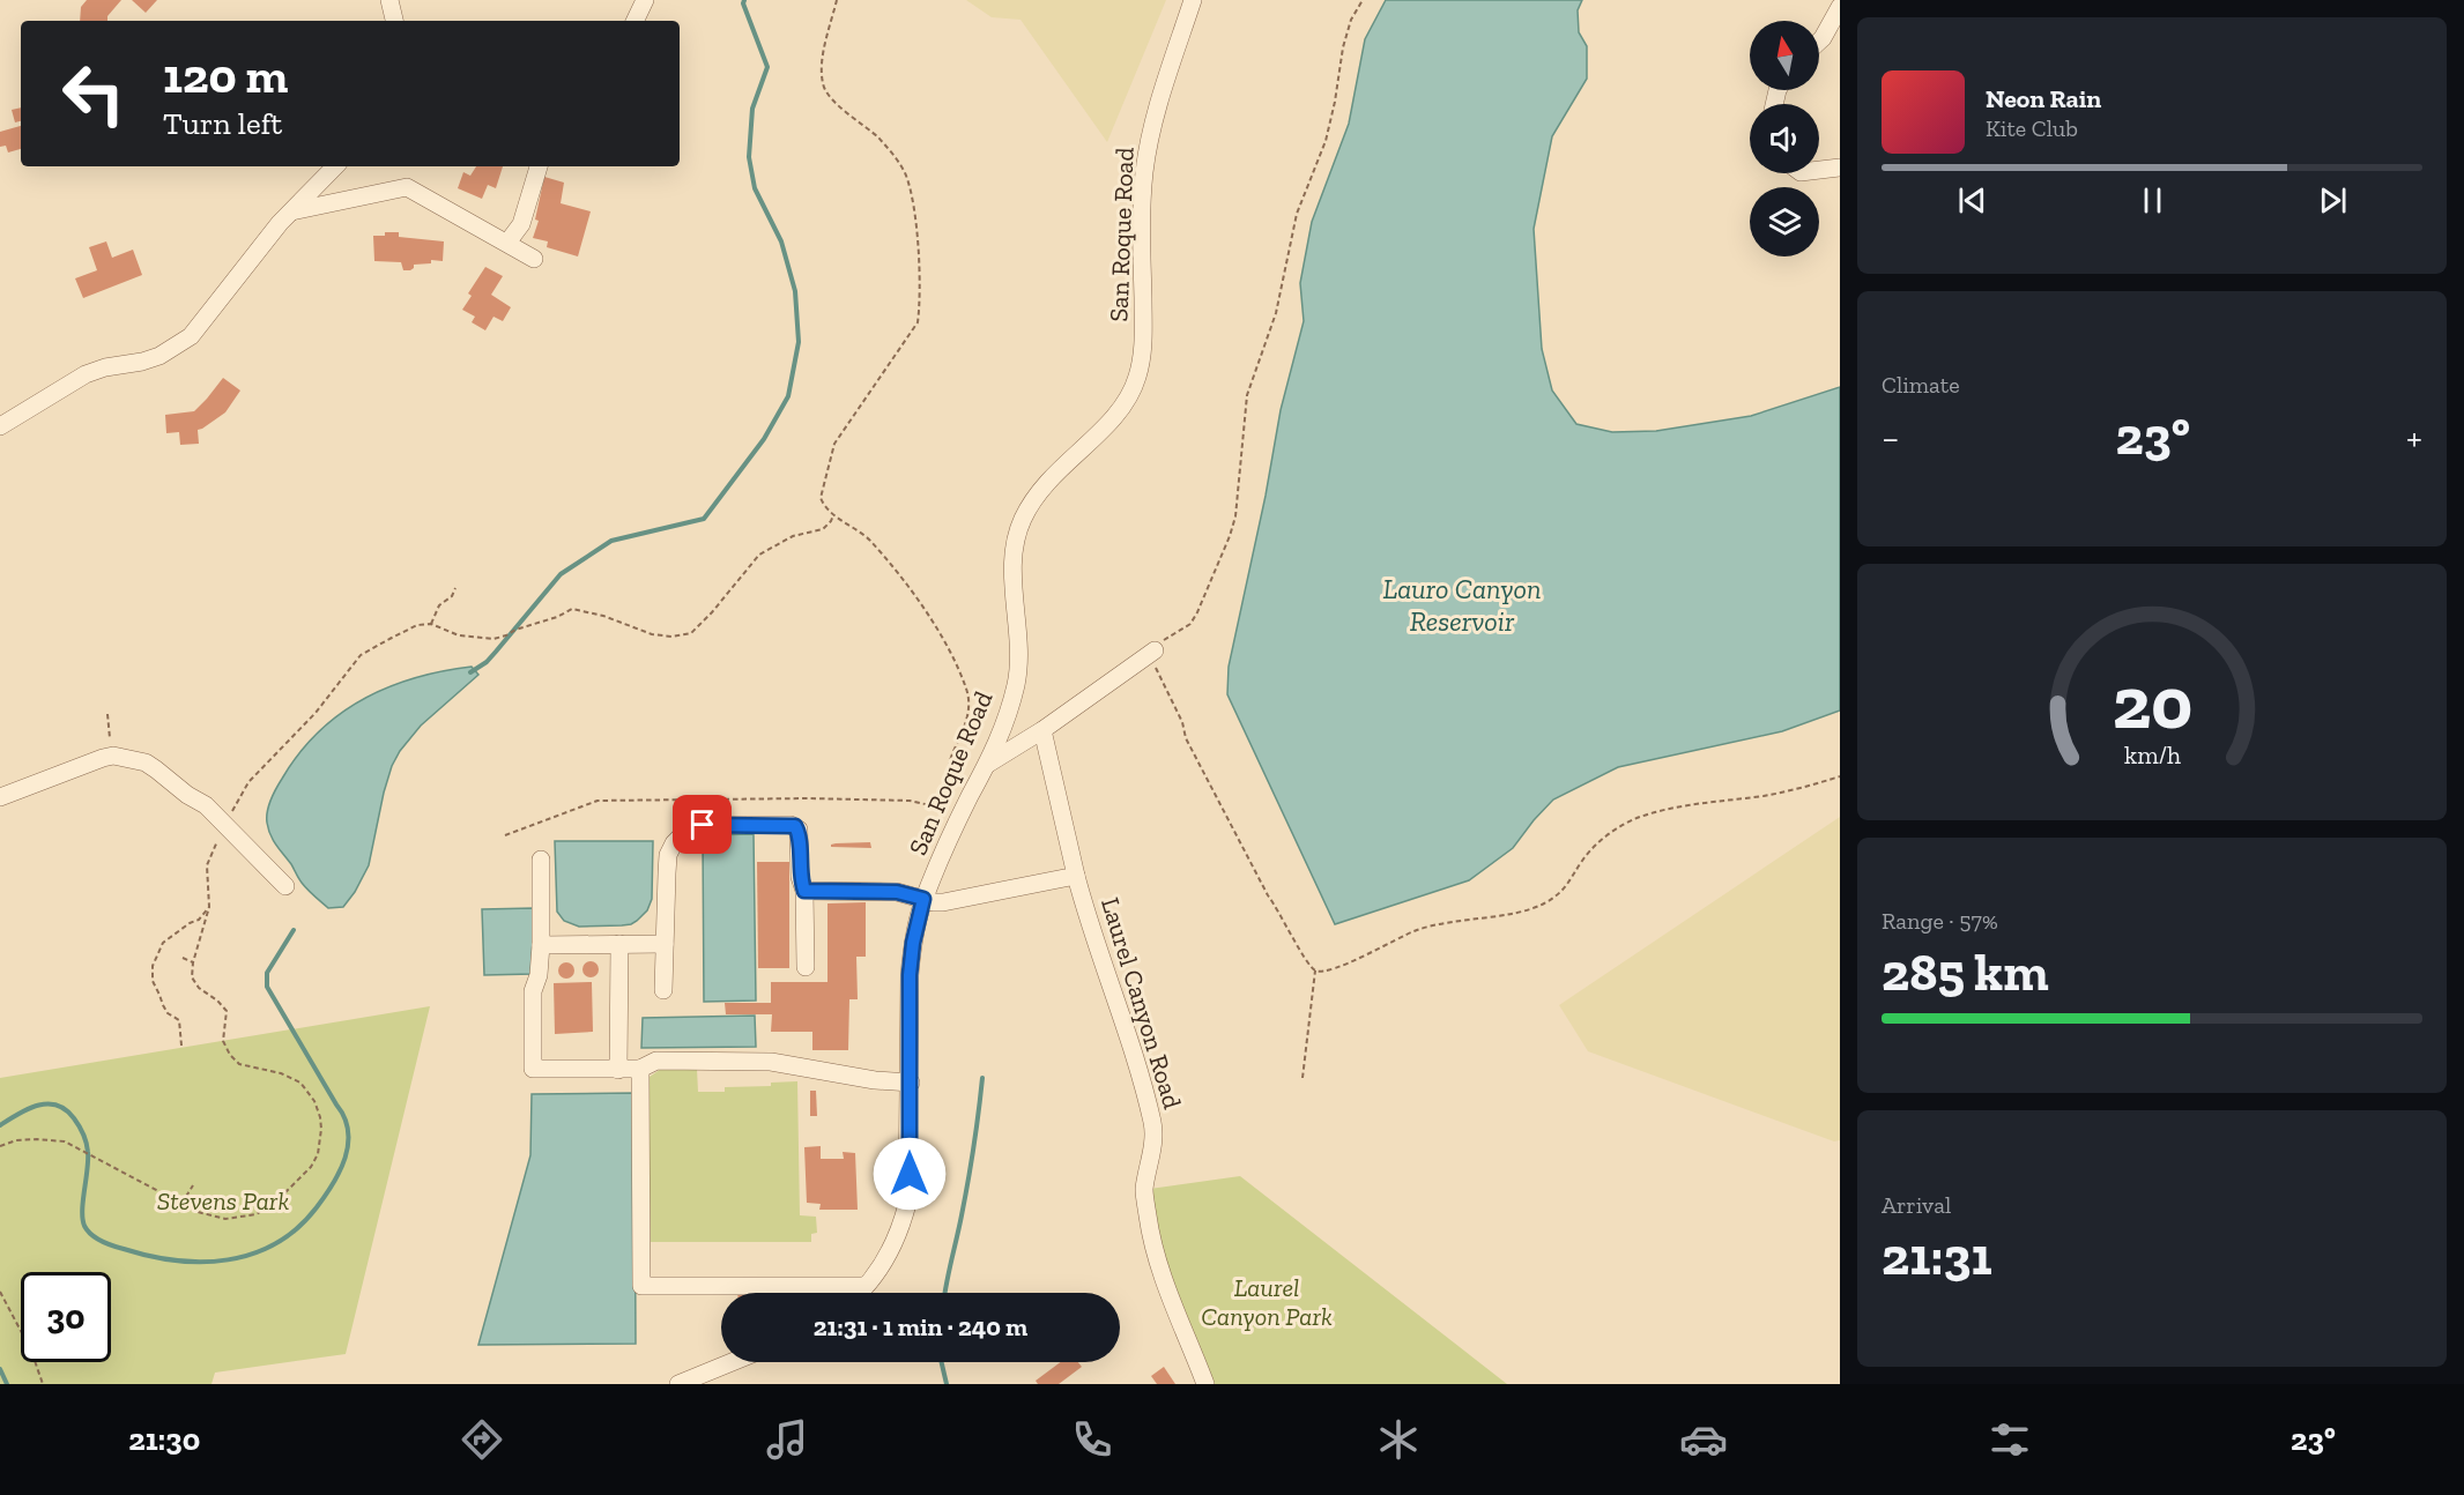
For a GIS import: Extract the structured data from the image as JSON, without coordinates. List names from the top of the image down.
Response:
{
  "streets": {
    "street": ["San Roque Road", "Laurel Canyon Road"]
  },
  "water": ["Lauro Canyon Reservoir"],
  "parks": ["Stevens Park", "Laurel Canyon Park"],
  "north": "top",
  "page": {
    "turn": ["120 m", "Turn left"],
    "song": ["Neon Rain", "Kite Club"],
    "tile": [
      "Climate",
      ["Range · 57%", "285 km"],
      ["Arrival", "21:31"]
    ],
    "heat": ["−", "23°", "+"],
    "limit": "30",
    "trip": "21:31 · 1 min · 240 m",
    "tabs": ["21:30", "23°"],
    "gauge": ["20", "km/h"]
  }
}
